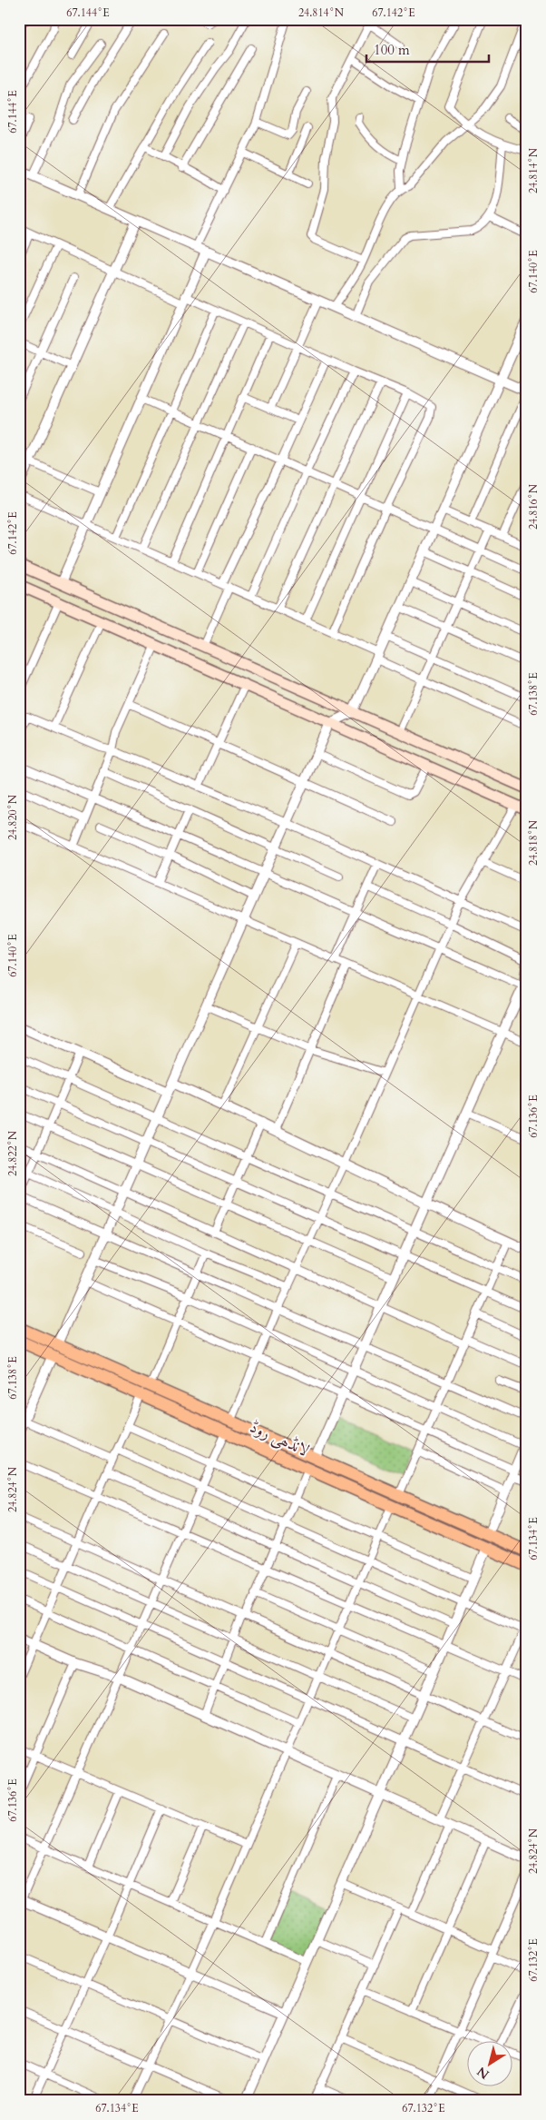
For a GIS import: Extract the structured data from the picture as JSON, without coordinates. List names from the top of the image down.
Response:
{
  "streets": {
    "main road": ["لانڈھی روڈ"]
  },
  "scale_bar": "100 m",
  "north": "bottom left",
  "coordinates": [
    "67.144°E",
    "24.814°N",
    "67.142°E",
    "67.140°E",
    "24.816°N",
    "67.138°E",
    "24.820°N",
    "24.818°N",
    "67.136°E",
    "24.822°N",
    "24.824°N",
    "67.134°E",
    "67.132°E"
  ]
}
